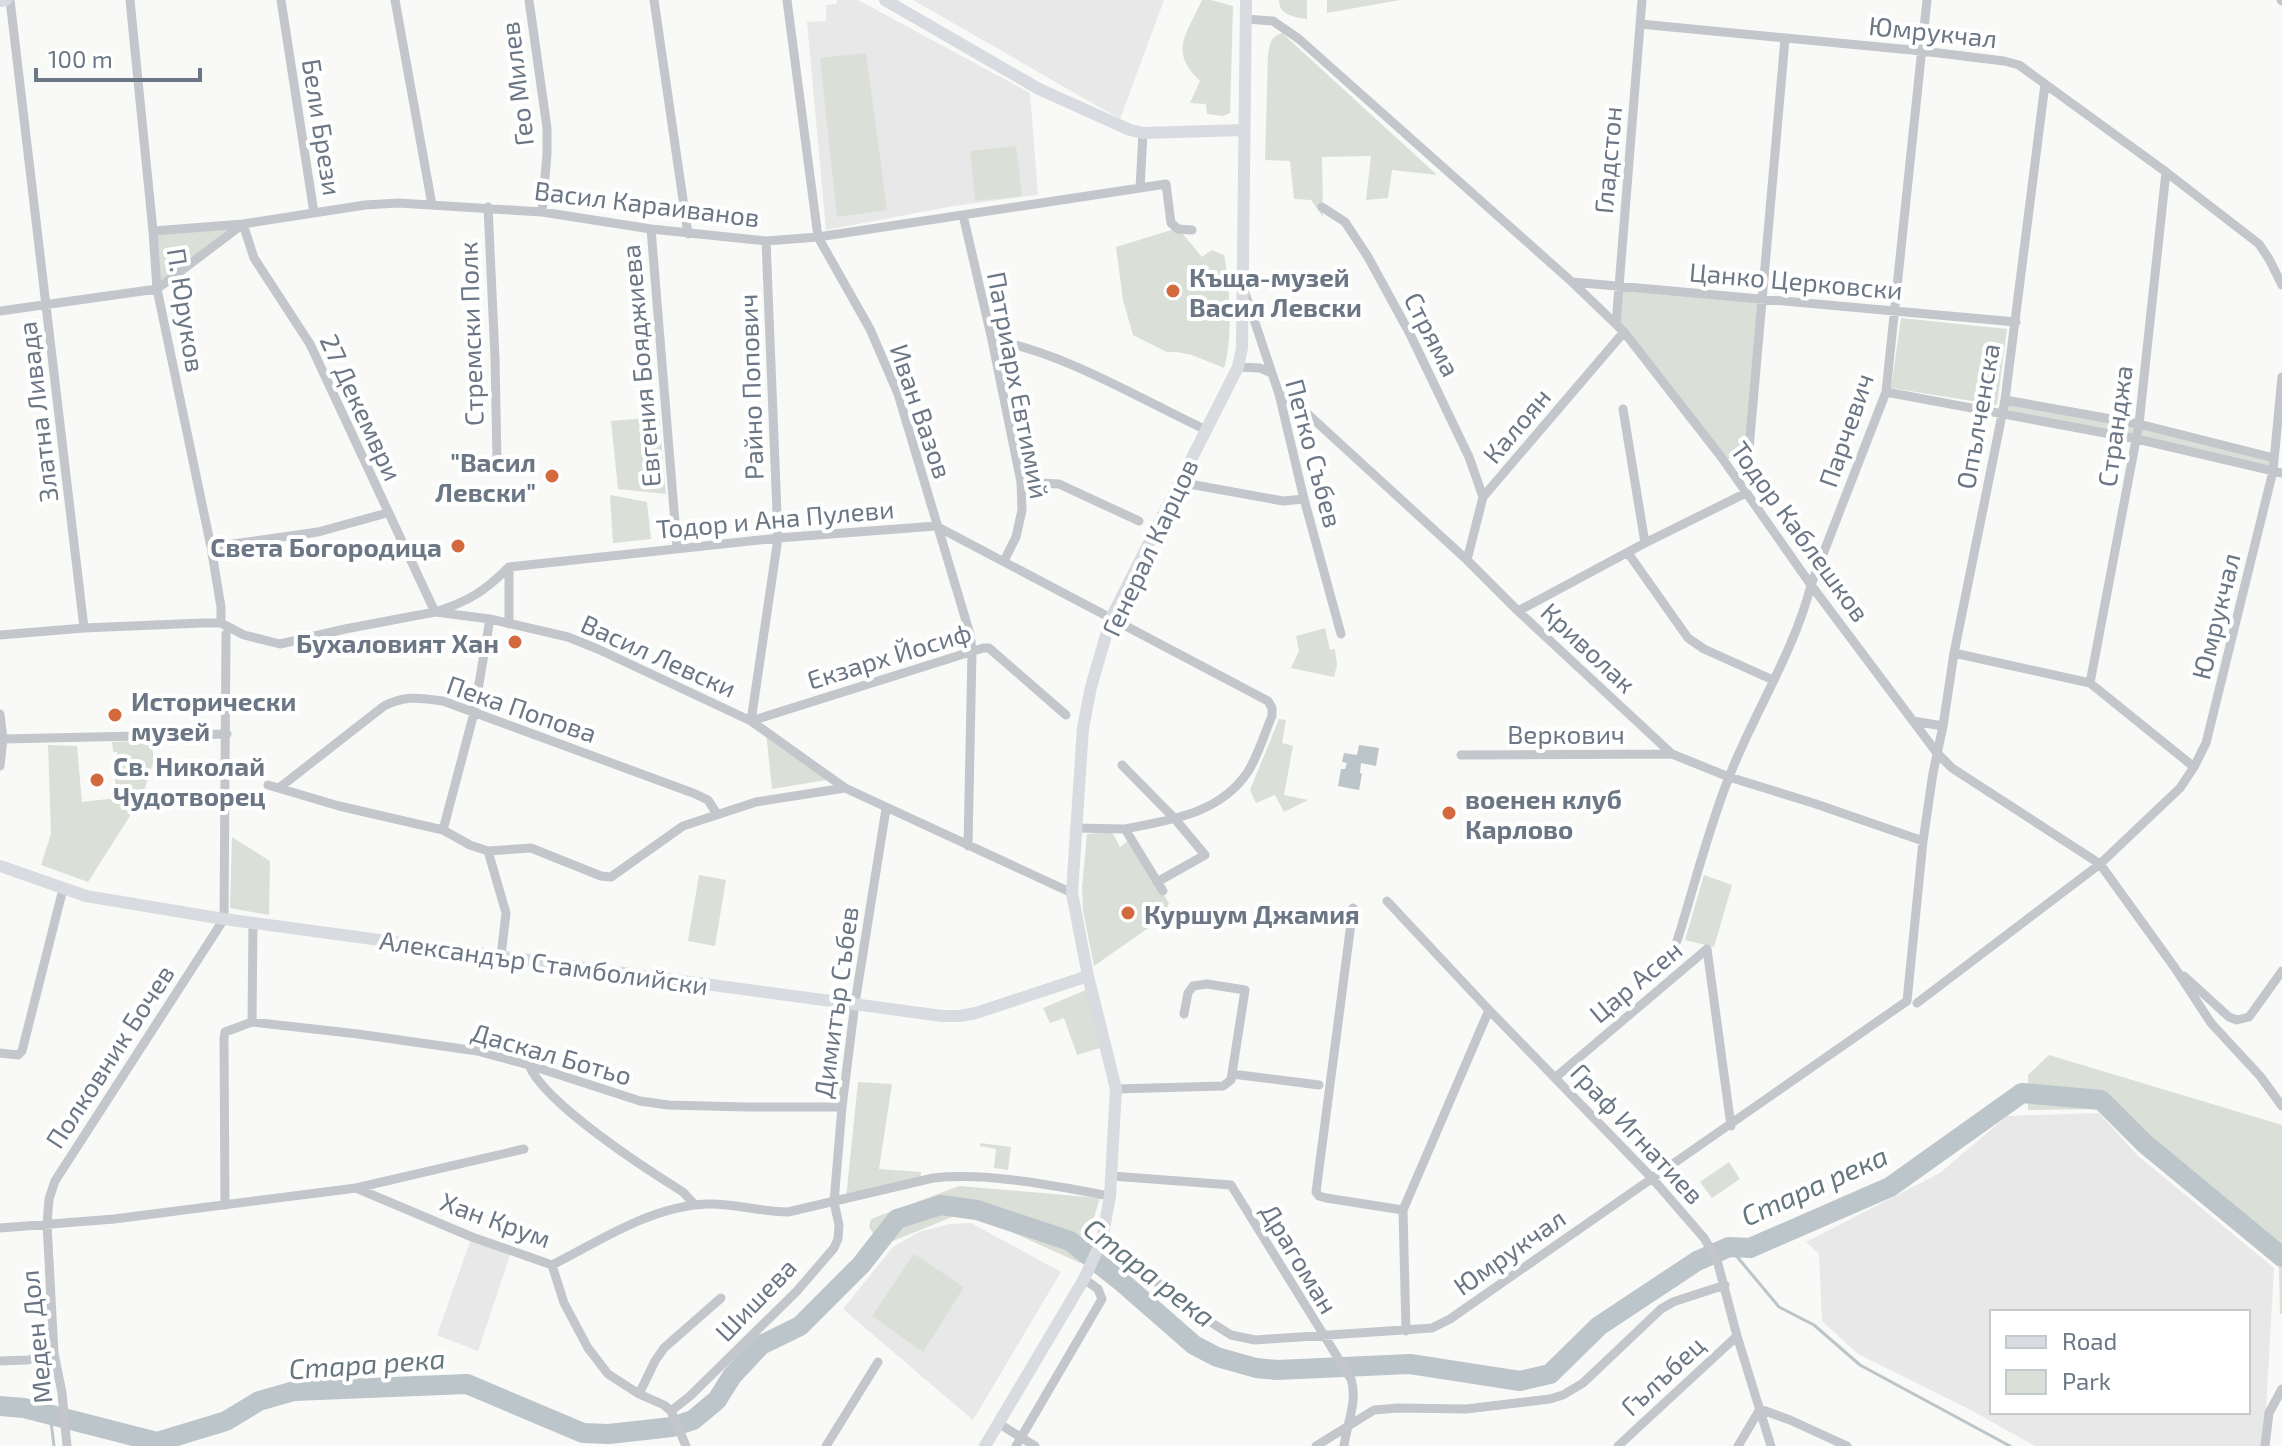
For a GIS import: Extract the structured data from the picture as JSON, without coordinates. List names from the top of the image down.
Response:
{
  "streets": {
    "main road": ["Генерал Карцов", "Александър Стамболийски"],
    "street": [
      "Юмрукчал",
      "Гео Милев",
      "Бели Брези",
      "Гладстон",
      "Васил Караиванов",
      "Цанко Церковски",
      "П. Юруков",
      "Стремски Полк",
      "Стряма",
      "Евгения Бояджиева",
      "Патриарх Евтимий",
      "Райно Попович",
      "27 Декември",
      "Иван Вазов",
      "Златна Ливада",
      "Опълченска",
      "Калоян",
      "Странджа",
      "Парчевич",
      "Петко Събев",
      "Тодор и Ана Пулеви",
      "Тодор Каблешков",
      "Криволак",
      "Васил Левски",
      "Екзарх Йосиф",
      "Пека Попова",
      "Веркович",
      "Цар Асен",
      "Димитър Събев",
      "Даскал Ботьо",
      "Полковник Бочев",
      "Граф Игнатиев",
      "Хан Крум",
      "Драгоман",
      "Шишева",
      "Меден Дол",
      "Гълъбец"
    ]
  },
  "crossings": [
    ["Юмрукчал", "Гладстон"],
    ["Юмрукчал", "Опълченска"],
    ["Юмрукчал", "Странджа"],
    ["Юмрукчал", "Парчевич"],
    ["Юмрукчал", "Тодор Каблешков"],
    ["Юмрукчал", "Генерал Карцов"],
    ["Юмрукчал", "Цар Асен"],
    ["Юмрукчал", "Граф Игнатиев"],
    ["Юмрукчал", "Драгоман"],
    ["Гео Милев", "Васил Караиванов"],
    ["Бели Брези", "Васил Караиванов"],
    ["Гладстон", "Цанко Церковски"],
    ["Гладстон", "Калоян"],
    ["Гладстон", "Тодор Каблешков"],
    ["Васил Караиванов", "П. Юруков"],
    ["Васил Караиванов", "Стремски Полк"],
    ["Васил Караиванов", "Евгения Бояджиева"],
    ["Васил Караиванов", "Патриарх Евтимий"],
    ["Васил Караиванов", "Райно Попович"],
    ["Васил Караиванов", "27 Декември"],
    ["Васил Караиванов", "Иван Вазов"],
    ["Васил Караиванов", "Златна Ливада"],
    ["Цанко Церковски", "Опълченска"],
    ["Цанко Церковски", "Парчевич"],
    ["Цанко Церковски", "Тодор Каблешков"],
    ["П. Юруков", "Васил Левски"],
    ["Стряма", "Калоян"],
    ["Евгения Бояджиева", "Тодор и Ана Пулеви"],
    ["Райно Попович", "Тодор и Ана Пулеви"],
    ["Райно Попович", "Васил Левски"],
    ["Райно Попович", "Екзарх Йосиф"],
    ["27 Декември", "Васил Левски"],
    ["Иван Вазов", "Тодор и Ана Пулеви"],
    ["Иван Вазов", "Васил Левски"],
    ["Иван Вазов", "Екзарх Йосиф"],
    ["Златна Ливада", "Васил Левски"],
    ["Опълченска", "Тодор Каблешков"],
    ["Опълченска", "Криволак"],
    ["Калоян", "Тодор Каблешков"],
    ["Калоян", "Криволак"],
    ["Парчевич", "Тодор Каблешков"],
    ["Парчевич", "Криволак"],
    ["Петко Събев", "Генерал Карцов"],
    ["Петко Събев", "Криволак"],
    ["Тодор Каблешков", "Генерал Карцов"],
    ["Генерал Карцов", "Васил Левски"],
    ["Генерал Карцов", "Александър Стамболийски"],
    ["Генерал Карцов", "Хан Крум"],
    ["Генерал Карцов", "Драгоман"],
    ["Криволак", "Веркович"],
    ["Васил Левски", "Екзарх Йосиф"],
    ["Васил Левски", "Димитър Събев"],
    ["Александър Стамболийски", "Димитър Събев"],
    ["Александър Стамболийски", "Полковник Бочев"],
    ["Цар Асен", "Граф Игнатиев"],
    ["Димитър Събев", "Даскал Ботьо"],
    ["Димитър Събев", "Хан Крум"],
    ["Димитър Събев", "Шишева"],
    ["Полковник Бочев", "Меден Дол"],
    ["Граф Игнатиев", "Гълъбец"],
    ["Хан Крум", "Шишева"]
  ],
  "water": ["Стара река"],
  "places": [
    "Къща-музей Васил Левски",
    "\"Васил Левски\"",
    "Света Богородица",
    "Бухаловият Хан",
    "Исторически музей",
    "Св. Николай Чудотворец",
    "военен клуб Карлово",
    "Куршум Джамия"
  ],
  "legend": ["Road", "Park"],
  "scale_bar": "100 m"
}
